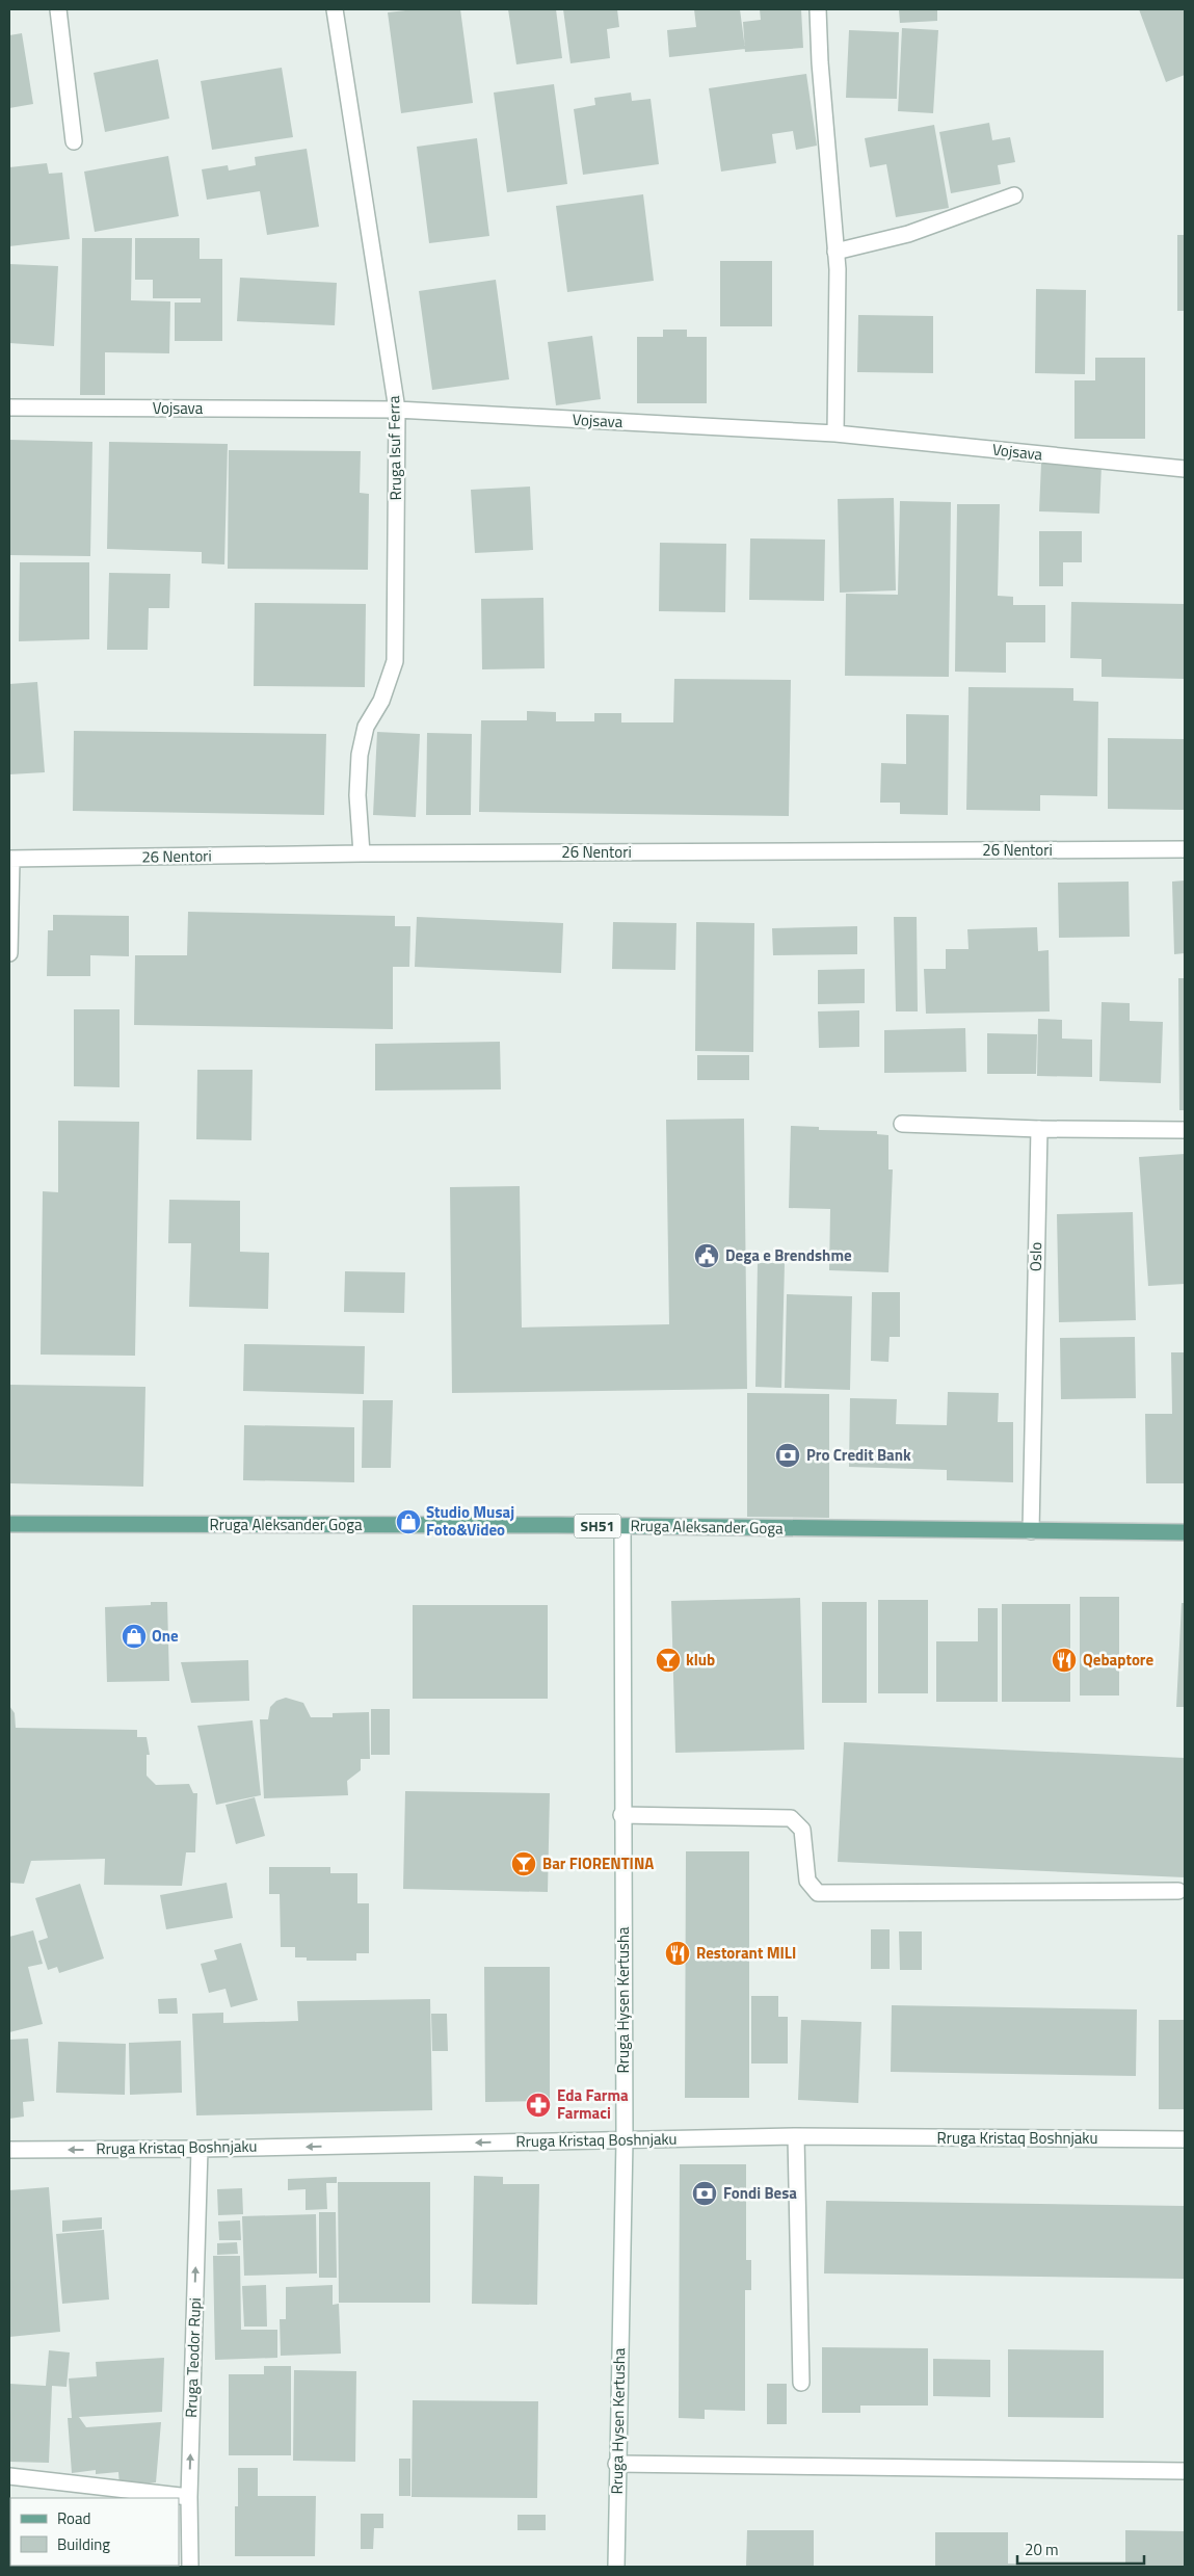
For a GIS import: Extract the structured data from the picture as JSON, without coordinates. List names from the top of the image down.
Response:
{
  "streets": {
    "main road": ["Rruga Aleksander Goga", "SH51"],
    "street": [
      "Vojsava",
      "Rruga Isuf Ferra",
      "26 Nentori",
      "Oslo",
      "Rruga Hysen Kertusha",
      "Rruga Kristaq Boshnjaku",
      "Rruga Teodor Rupi"
    ]
  },
  "crossings": [
    ["Vojsava", "Rruga Isuf Ferra"],
    ["Rruga Isuf Ferra", "26 Nentori"],
    ["Oslo", "Rruga Aleksander Goga"],
    ["Rruga Aleksander Goga", "Rruga Hysen Kertusha"],
    ["Rruga Hysen Kertusha", "Rruga Kristaq Boshnjaku"],
    ["Rruga Kristaq Boshnjaku", "Rruga Teodor Rupi"]
  ],
  "one_way": ["Rruga Kristaq Boshnjaku", "Rruga Teodor Rupi"],
  "places": {
    "public building": ["Dega e Brendshme"],
    "bank": ["Pro Credit Bank", "Fondi Besa"],
    "shop": ["Studio Musaj Foto&Video", "One"],
    "bar": ["klub", "Bar FIORENTINA"],
    "restaurant": ["Qebaptore", "Restorant MILI"],
    "pharmacy": ["Eda Farma Farmaci"]
  },
  "legend": ["Road", "Building"],
  "scale_bar": "20 m"
}
